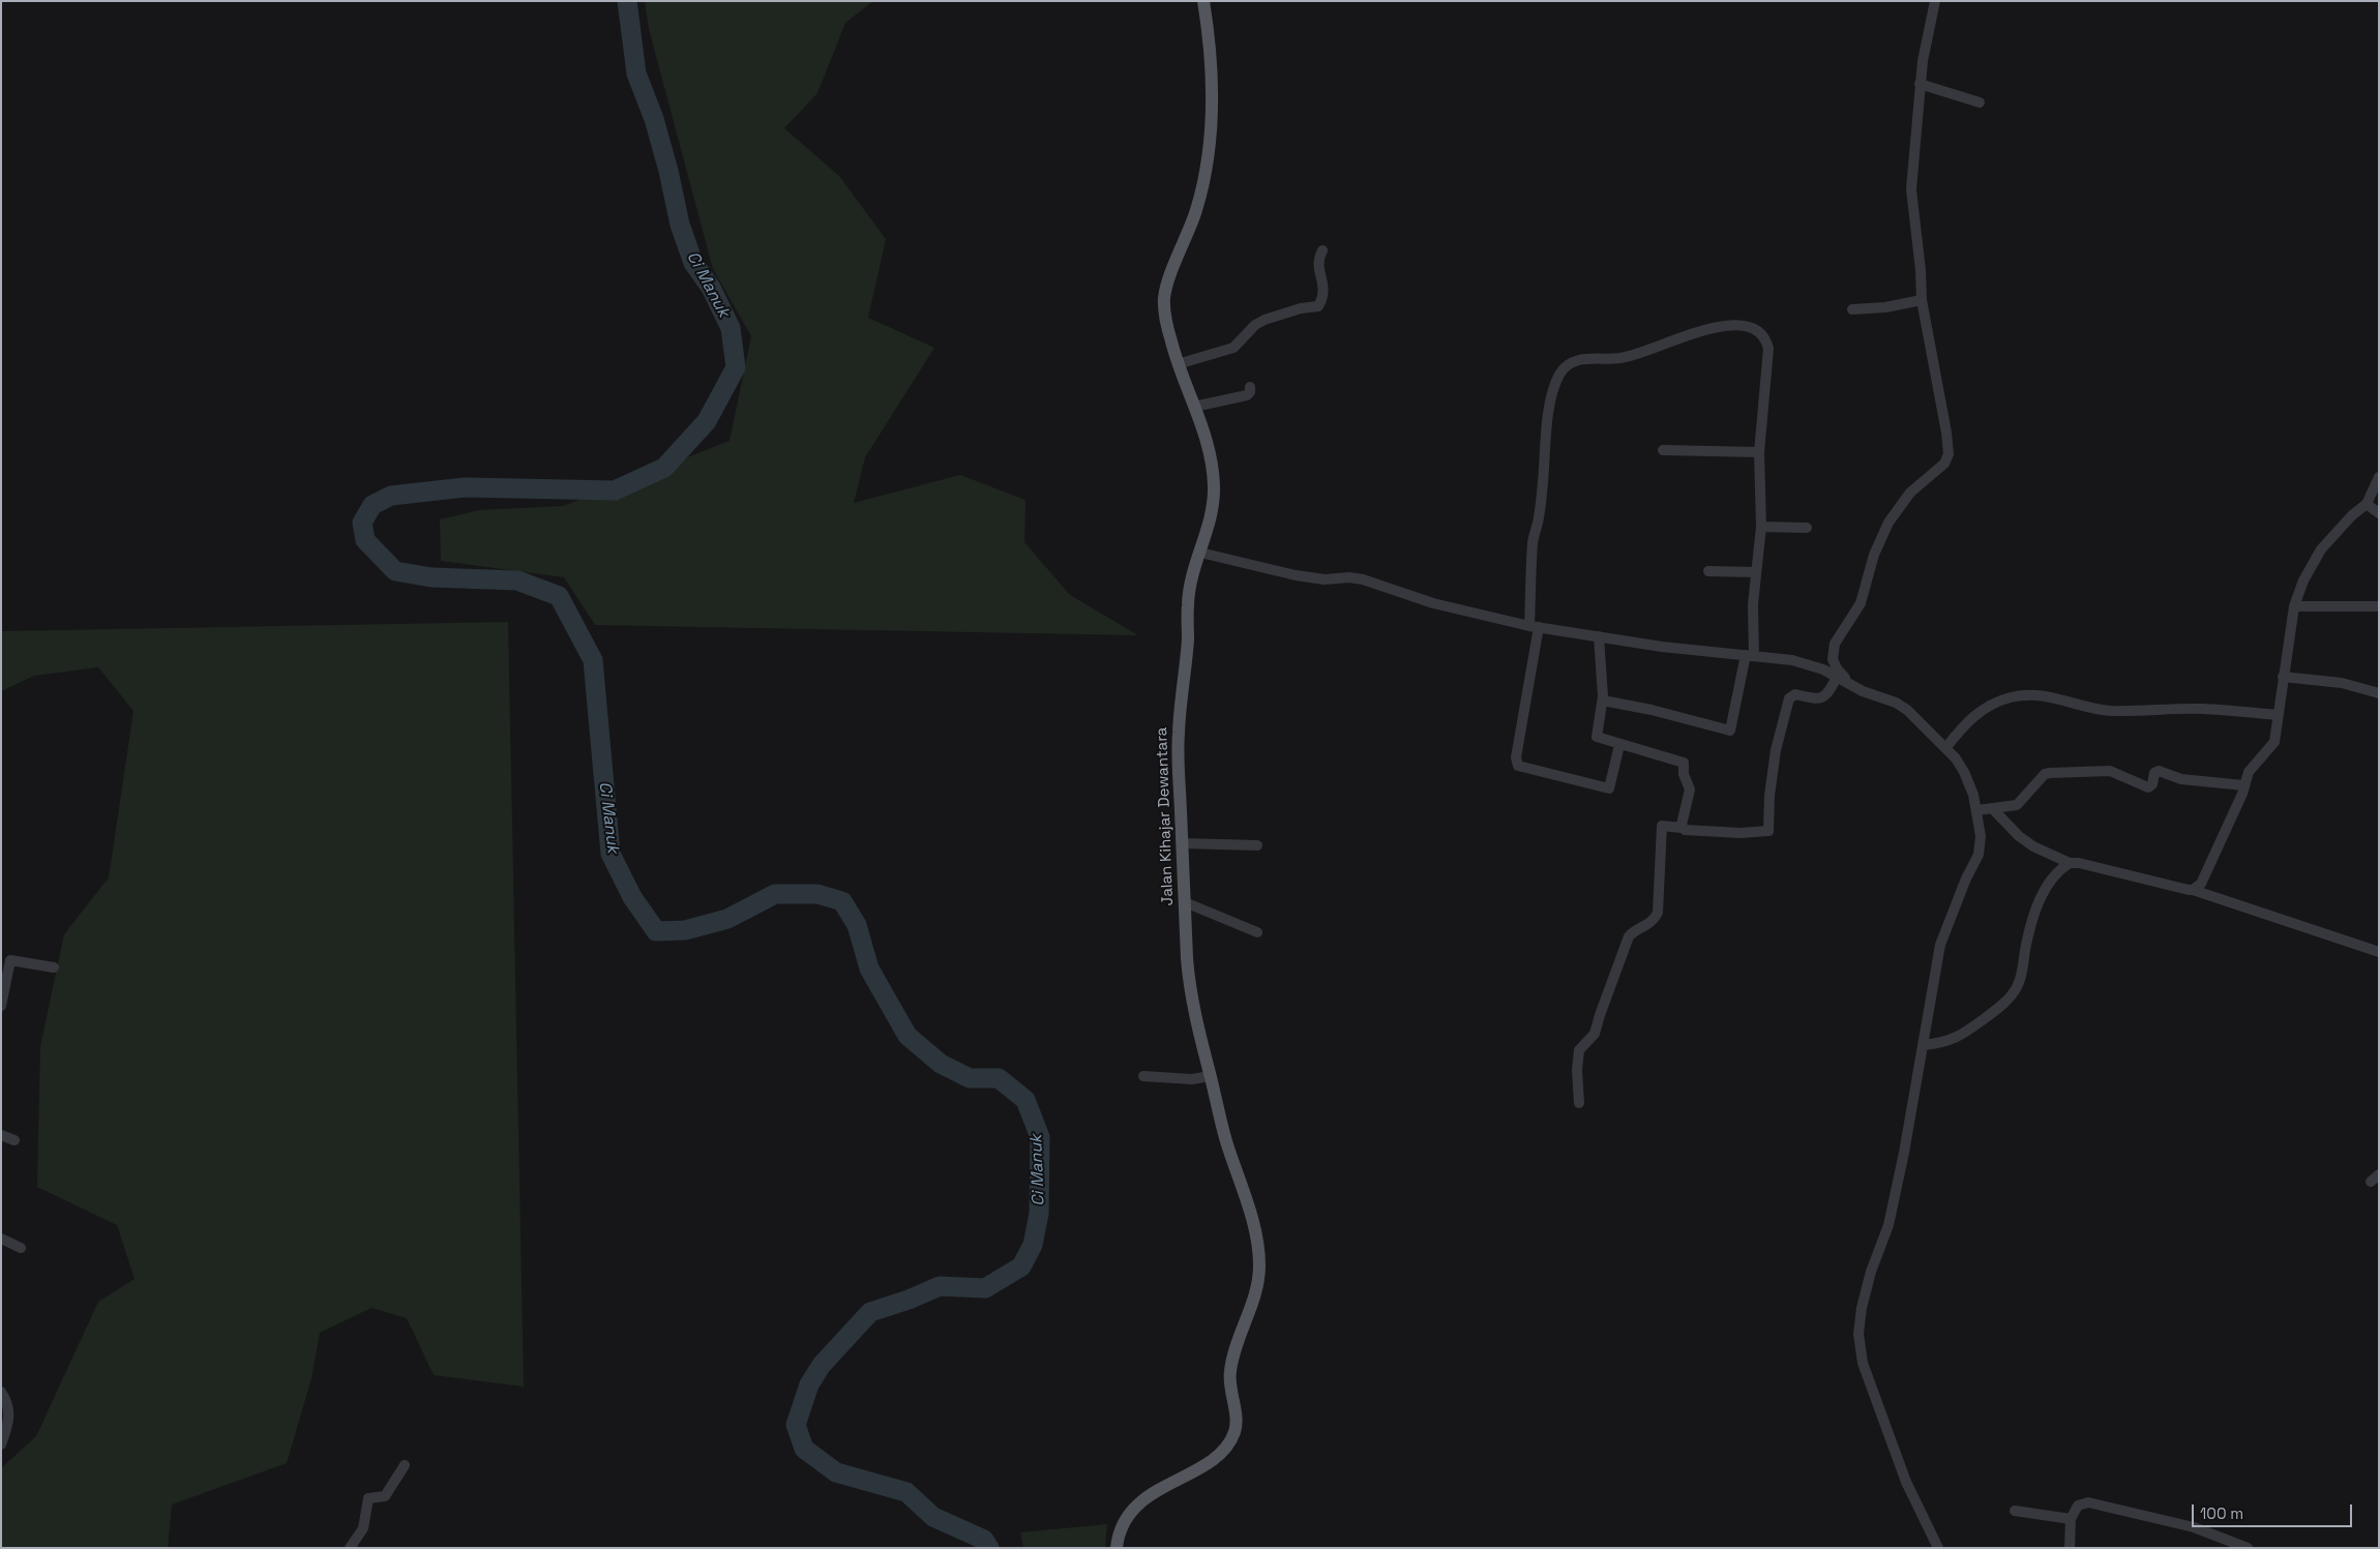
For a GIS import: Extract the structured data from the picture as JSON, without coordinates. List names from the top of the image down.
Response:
{
  "streets": {
    "main road": ["Jalan Kihajar Dewantara"]
  },
  "water": ["Ci Manuk"],
  "scale_bar": "100 m"
}
